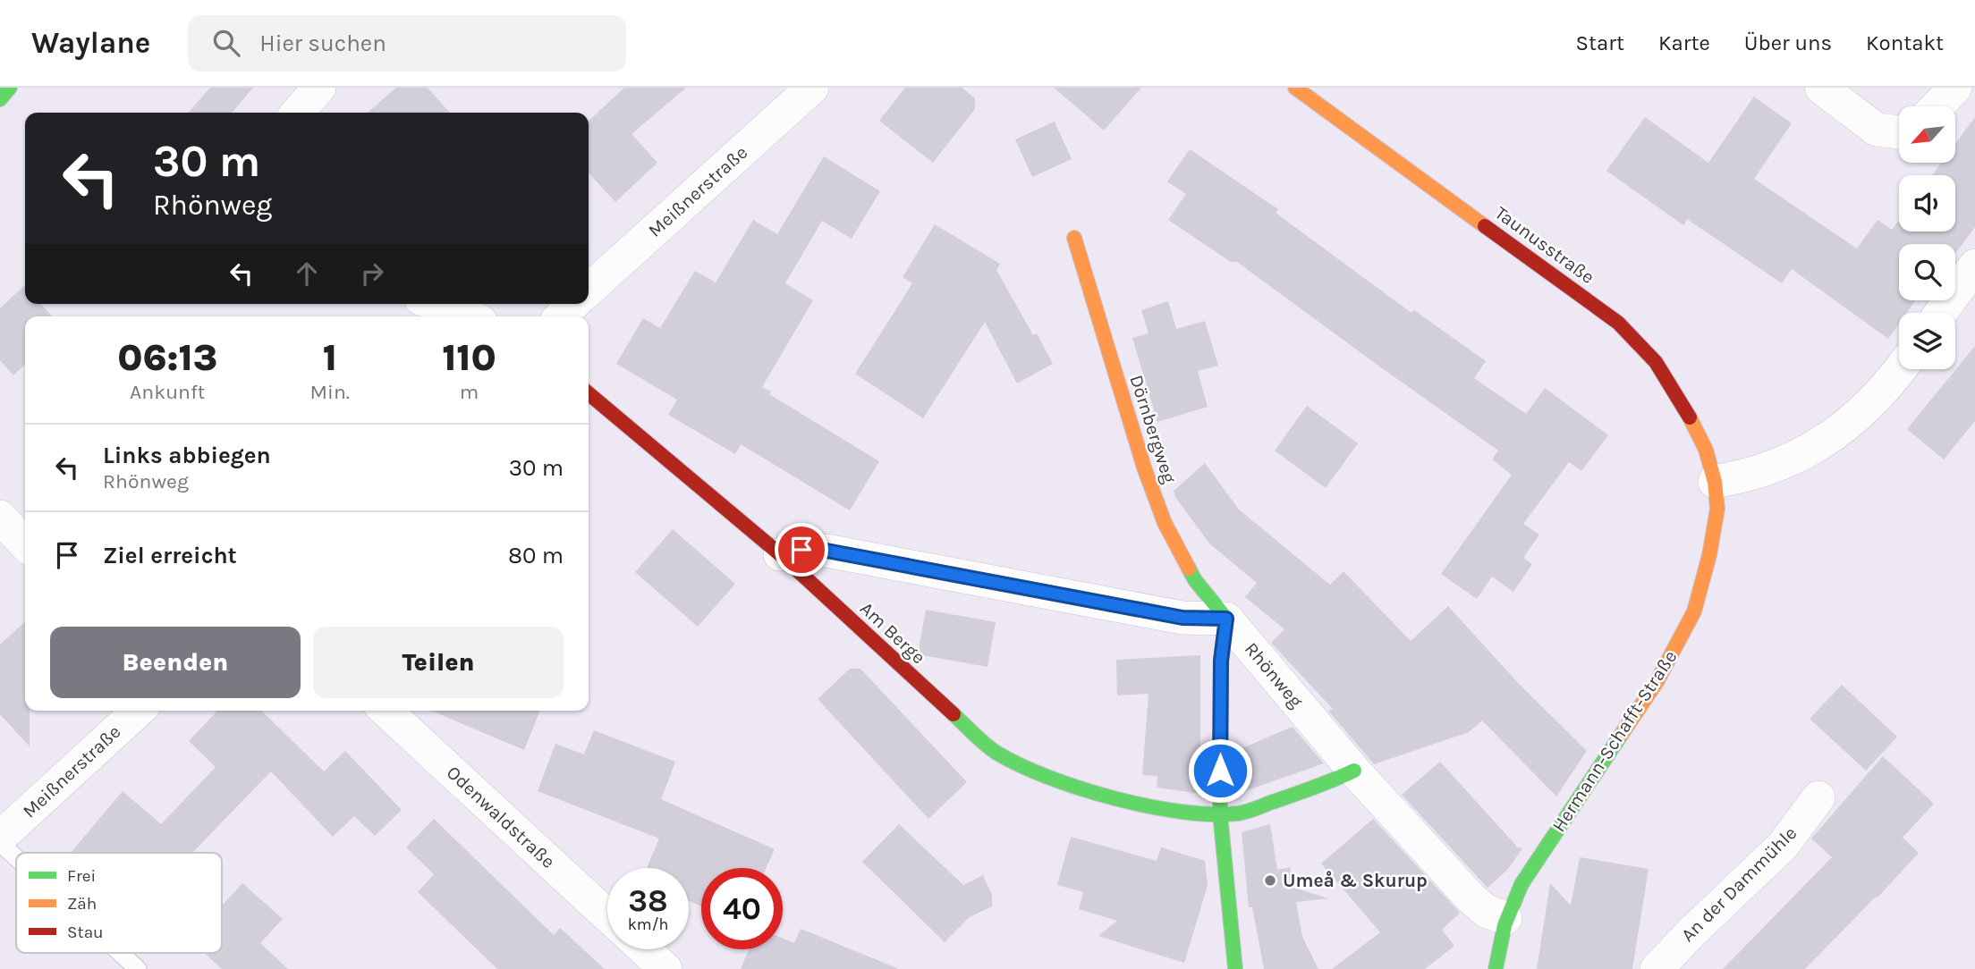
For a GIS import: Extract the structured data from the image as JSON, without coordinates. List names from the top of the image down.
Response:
{
  "streets": {
    "street": [
      "Meißnerstraße",
      "Taunusstraße",
      "Dörnbergweg",
      "Am Berge",
      "Rhönweg",
      "Hermann-Schafft-Straße",
      "Odenwaldstraße",
      "An der Dammühle"
    ]
  },
  "crossings": [
    ["Taunusstraße", "Hermann-Schafft-Straße"],
    ["Dörnbergweg", "Rhönweg"],
    ["Am Berge", "Rhönweg"],
    ["Rhönweg", "Hermann-Schafft-Straße"]
  ],
  "places": ["Umeå & Skurup"],
  "legend": ["Frei", "Zäh", "Stau"],
  "north": "bottom left",
  "page": {
    "header": "Waylane",
    "search": "Hier suchen",
    "nav": [
      "Start",
      "Karte",
      "Über uns",
      "Kontakt"
    ],
    "turn": ["30 m", "Rhönweg"],
    "eta": [
      "06:13",
      "Ankunft",
      "1",
      "Min.",
      "110",
      "m"
    ],
    "list": [
      {
        "name": "Links abbiegen",
        "note": "Rhönweg",
        "value": "30 m"
      },
      {
        "name": "Ziel erreicht",
        "value": "80 m"
      }
    ],
    "buttons": ["Beenden", "Teilen"],
    "speed": "38 km/h",
    "limit": "40"
  }
}
